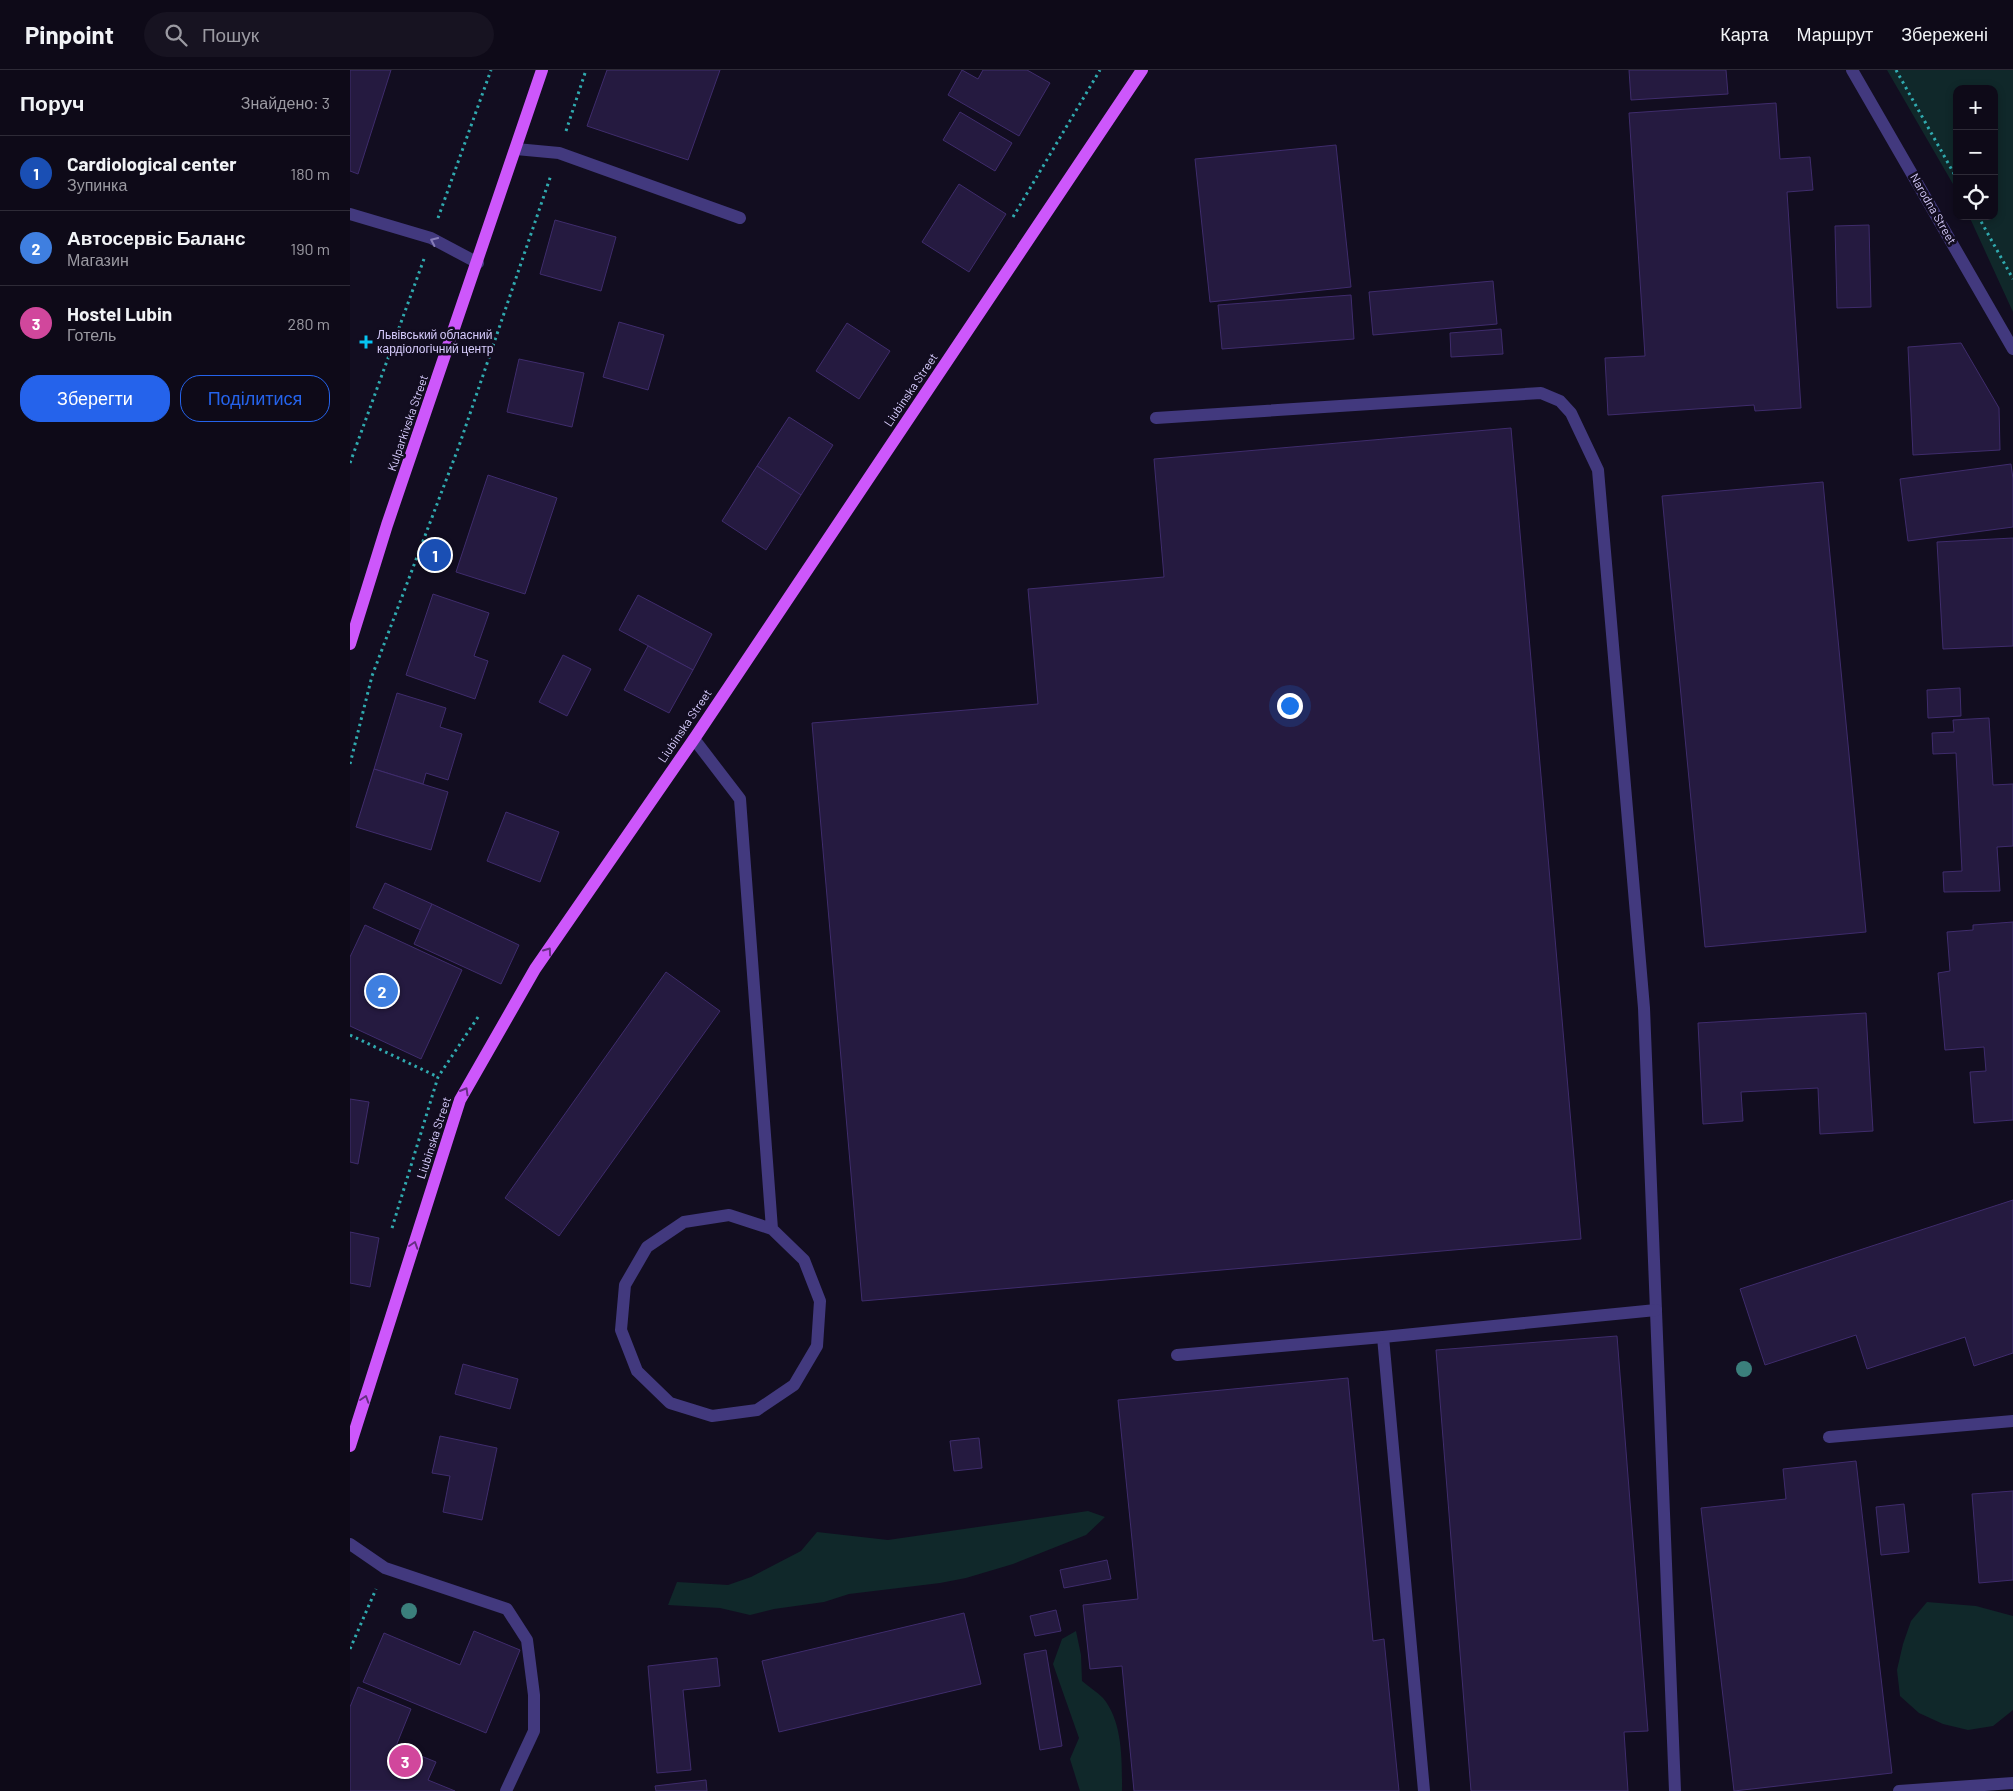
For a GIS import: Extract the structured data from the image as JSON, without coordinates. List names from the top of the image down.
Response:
{
  "streets": {
    "main road": ["Liubinska Street", "Kulparkivska Street"],
    "street": ["Narodna Street"]
  },
  "one_way": ["Liubinska Street"],
  "places": {
    "health": ["Львівський обласний кардіологічний центр"]
  },
  "page": {
    "header": "Pinpoint",
    "search": "Пошук",
    "nav": ["Карта", "Маршрут", "Збережені"],
    "heading": ["Поруч", "Знайдено: 3"],
    "map_buttons": ["+", "−"],
    "list": [
      {
        "mark": "1",
        "name": "Cardiological center",
        "note": "Зупинка",
        "value": "180 m"
      },
      {
        "mark": "2",
        "name": "Автосервіс Баланс",
        "note": "Магазин",
        "value": "190 m"
      },
      {
        "mark": "3",
        "name": "Hostel Lubin",
        "note": "Готель",
        "value": "280 m"
      }
    ],
    "buttons": ["Зберегти", "Поділитися"],
    "pins": ["1", "2", "3"]
  }
}
